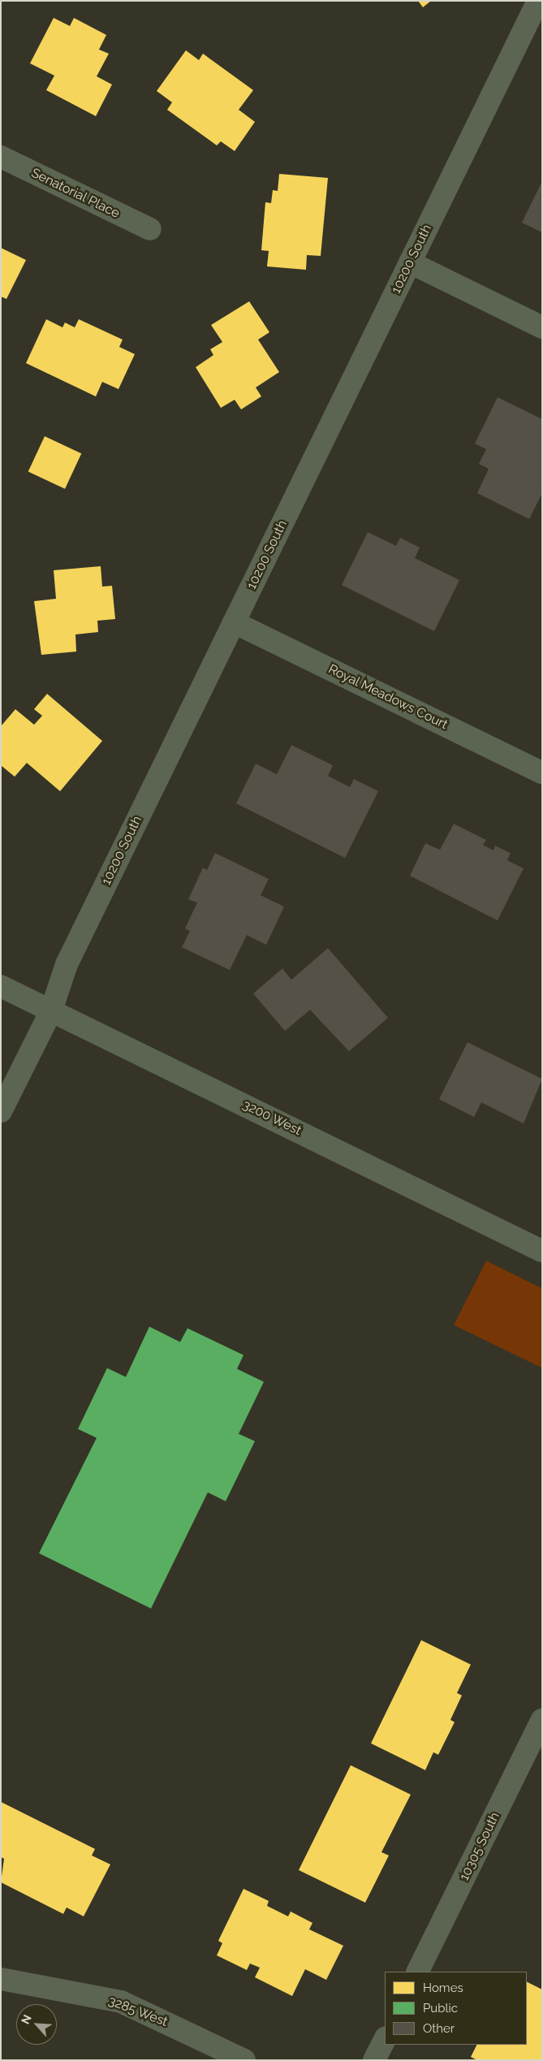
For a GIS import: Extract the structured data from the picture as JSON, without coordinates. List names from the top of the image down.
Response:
{
  "streets": {
    "street": [
      "Senatorial Place",
      "10200 South",
      "Royal Meadows Court",
      "3200 West",
      "10305 South",
      "3285 West"
    ]
  },
  "crossings": [
    ["10200 South", "Royal Meadows Court"],
    ["10200 South", "3200 West"]
  ],
  "legend": ["Homes", "Public", "Other"],
  "north": "top left"
}
